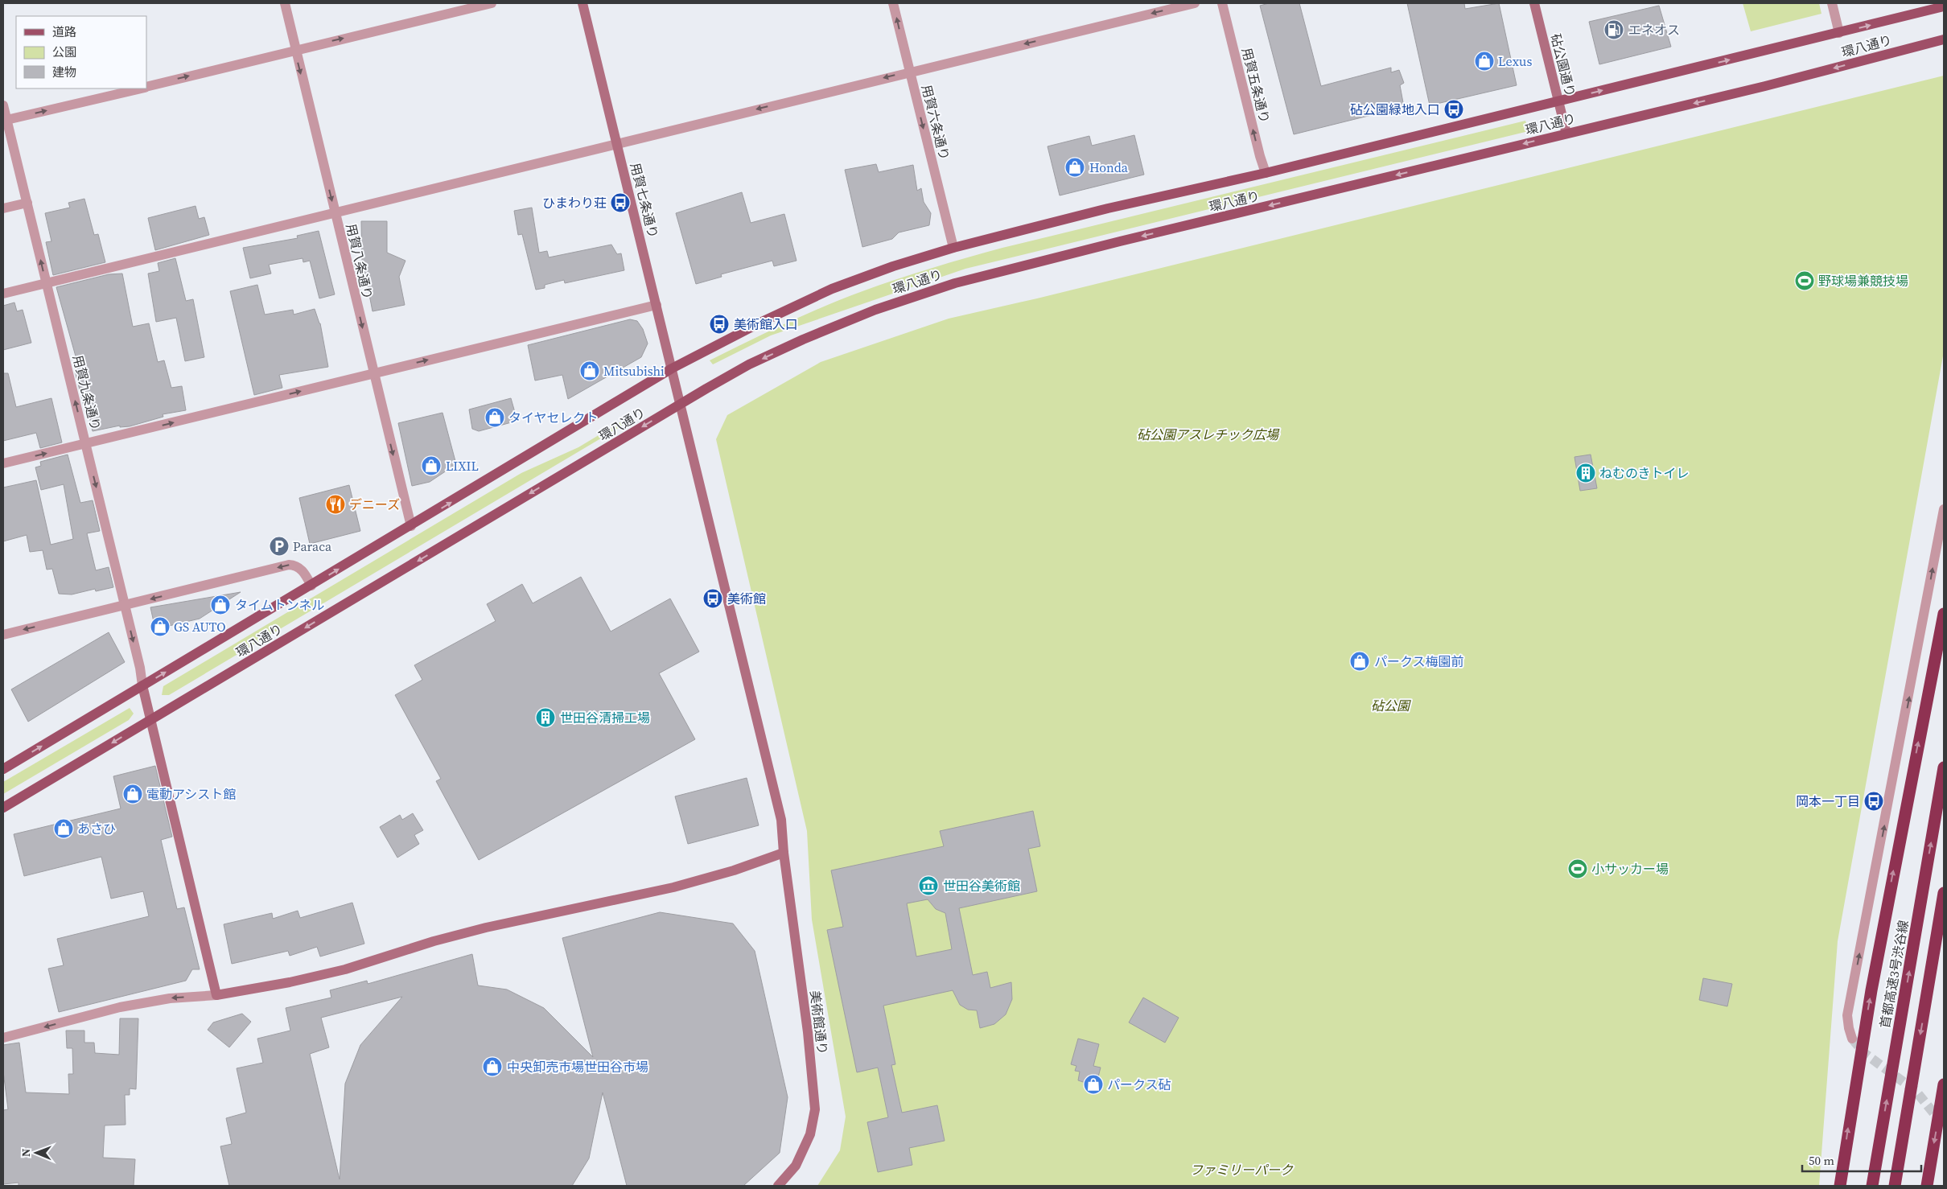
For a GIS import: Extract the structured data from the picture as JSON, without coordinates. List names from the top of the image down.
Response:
{
  "streets": {
    "highway": ["首都高速3号渋谷線"],
    "main road": ["環八通り"],
    "street": [
      "砧公園通り",
      "用賀五条通り",
      "用賀六条通り",
      "用賀七条通り",
      "用賀八条通り",
      "用賀九条通り",
      "美術館通り"
    ]
  },
  "crossings": [
    ["環八通り", "砧公園通り"],
    ["環八通り", "用賀五条通り"],
    ["環八通り", "用賀六条通り"],
    ["環八通り", "用賀七条通り"],
    ["環八通り", "用賀八条通り"],
    ["環八通り", "用賀九条通り"],
    ["環八通り", "美術館通り"],
    ["用賀七条通り", "美術館通り"]
  ],
  "one_way": ["用賀五条通り", "用賀八条通り"],
  "parks": ["砧公園アスレチック広場", "砧公園", "ファミリーパーク"],
  "places": {
    "fuel station": ["エネオス"],
    "shop": [
      "Lexus",
      "Honda",
      "Mitsubishi",
      "タイヤセレクト",
      "LIXIL",
      "タイムトンネル",
      "GS AUTO",
      "パークス梅園前",
      "電動アシスト館",
      "あさひ",
      "中央卸売市場世田谷市場",
      "パークス砧"
    ],
    "bus stop": [
      "砧公園緑地入口",
      "ひまわり荘",
      "美術館入口",
      "美術館",
      "岡本一丁目"
    ],
    "sports": ["野球場兼競技場", "小サッカー場"],
    "building": ["ねむのきトイレ", "世田谷清掃工場"],
    "restaurant": ["デニーズ"],
    "parking": ["Paraca"],
    "museum": ["世田谷美術館"]
  },
  "legend": ["道路", "公園", "建物"],
  "scale_bar": "50 m",
  "north": "left"
}
